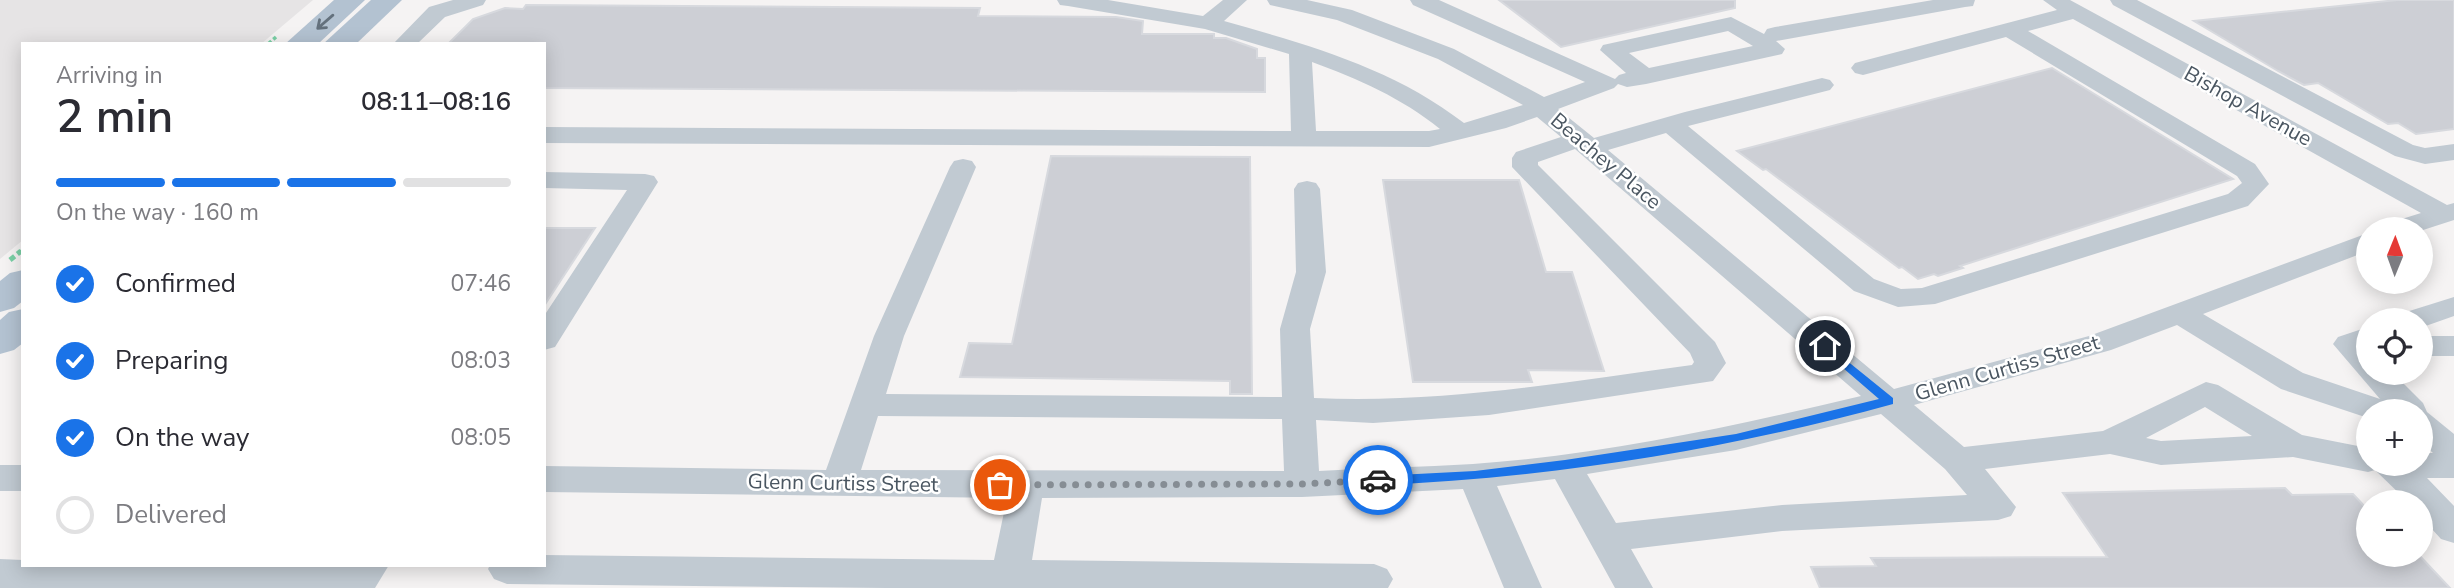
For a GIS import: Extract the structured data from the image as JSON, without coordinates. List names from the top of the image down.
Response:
{
  "streets": {
    "street": ["Bishop Avenue", "Beachey Place", "Glenn Curtiss Street"]
  },
  "crossings": [
    ["Beachey Place", "Glenn Curtiss Street"]
  ],
  "north": "top",
  "page": {
    "heading": ["2 min", "Arriving in", "08:11–08:16"],
    "bar": "On the way · 160 m",
    "map_buttons": ["+", "−"],
    "list": [
      ["Confirmed", "07:46"],
      ["Preparing", "08:03"],
      ["On the way", "08:05"],
      "Delivered"
    ]
  }
}
